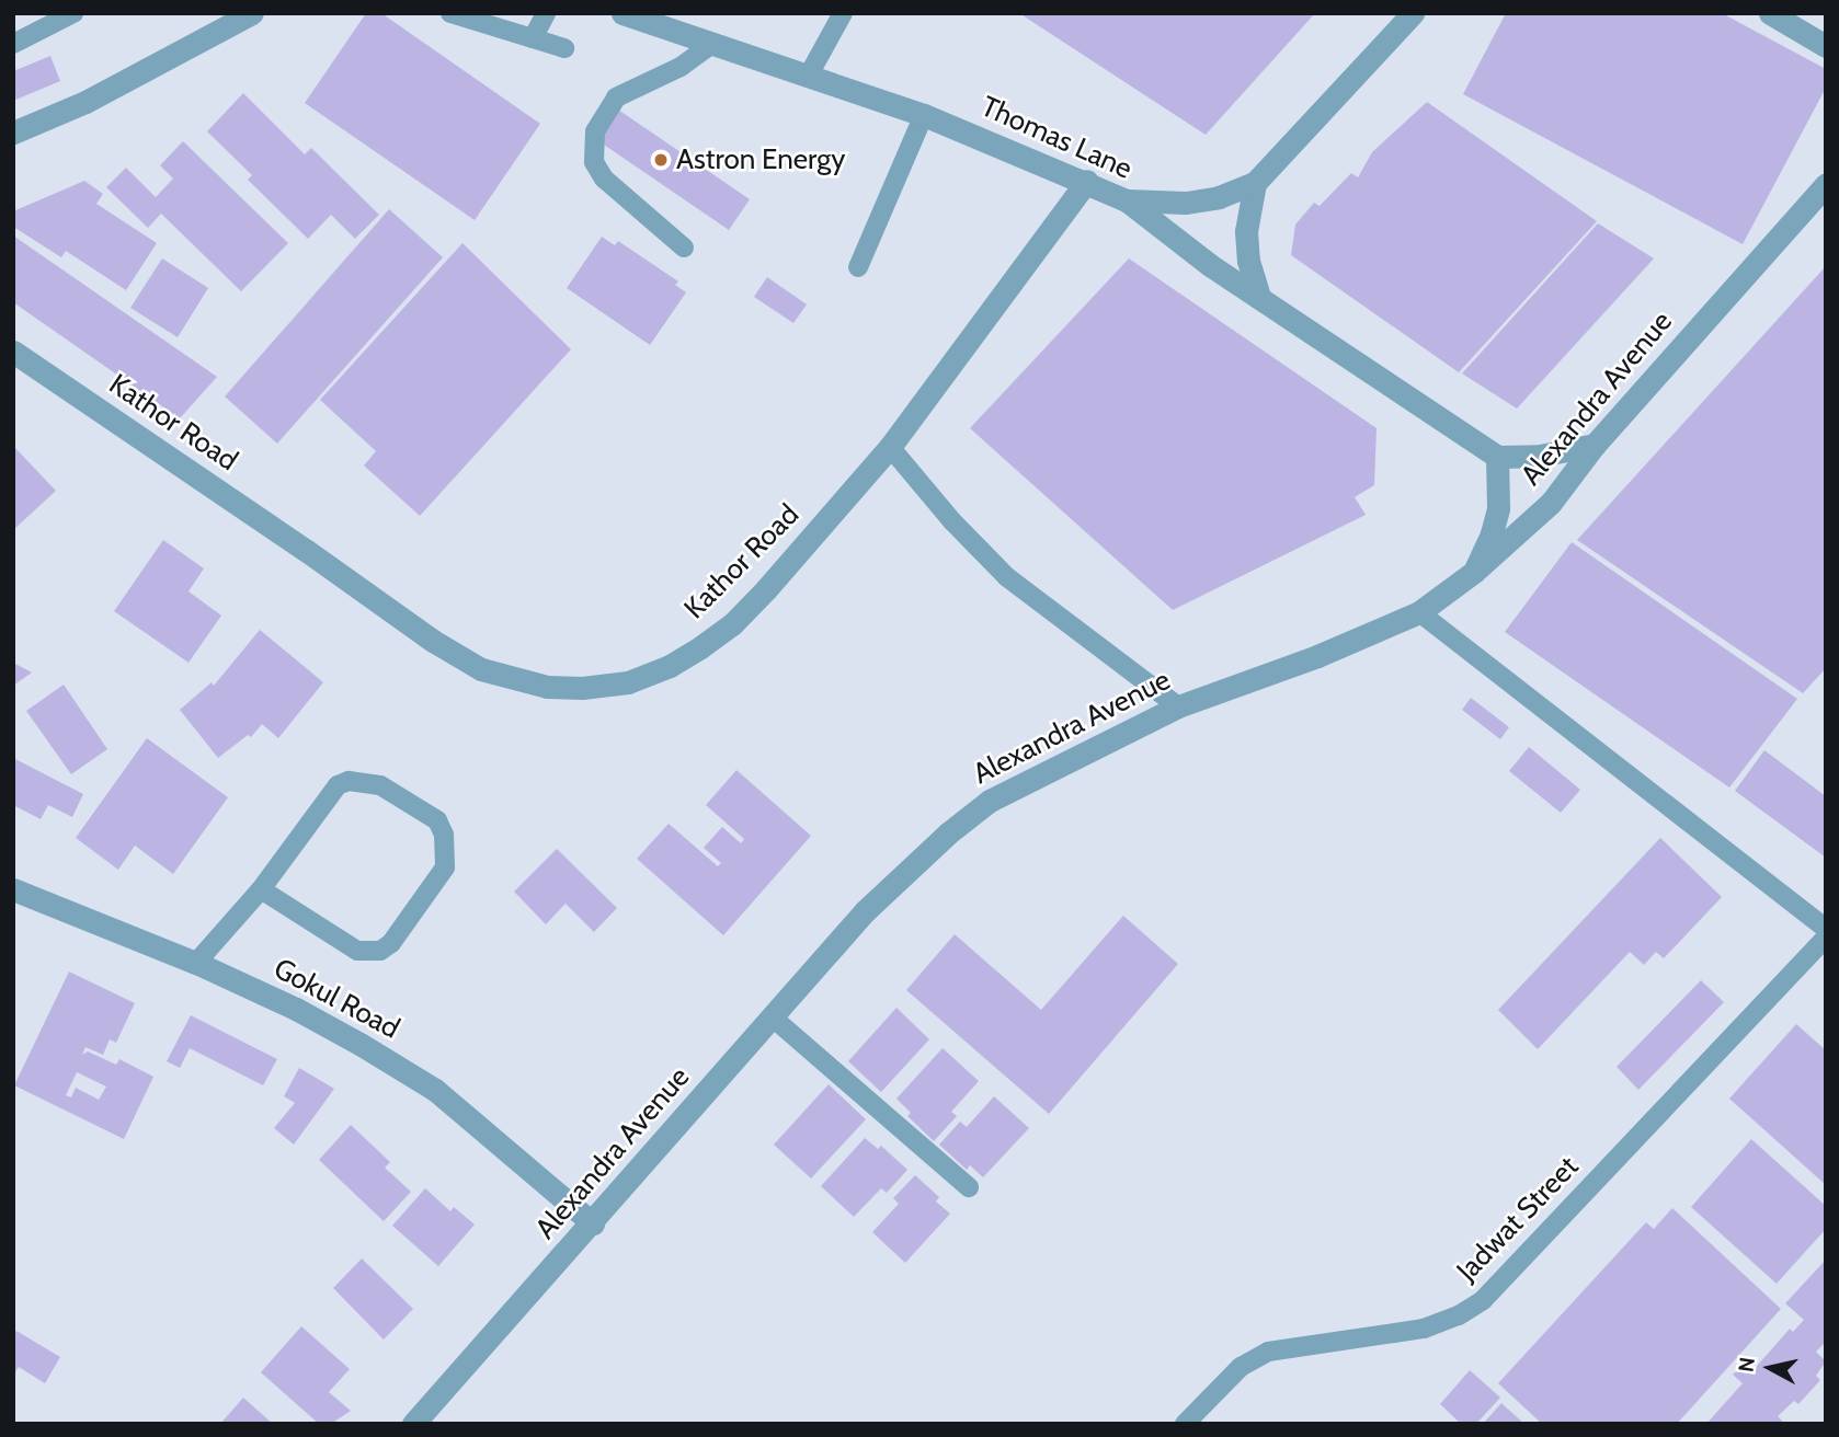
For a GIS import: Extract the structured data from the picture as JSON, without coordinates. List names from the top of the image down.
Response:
{
  "streets": {
    "street": [
      "Thomas Lane",
      "Alexandra Avenue",
      "Kathor Road",
      "Gokul Road"
    ],
    "lane": ["Jadwat Street"]
  },
  "crossings": [
    ["Thomas Lane", "Kathor Road"],
    ["Alexandra Avenue", "Gokul Road"]
  ],
  "places": ["Astron Energy"],
  "north": "left"
}
